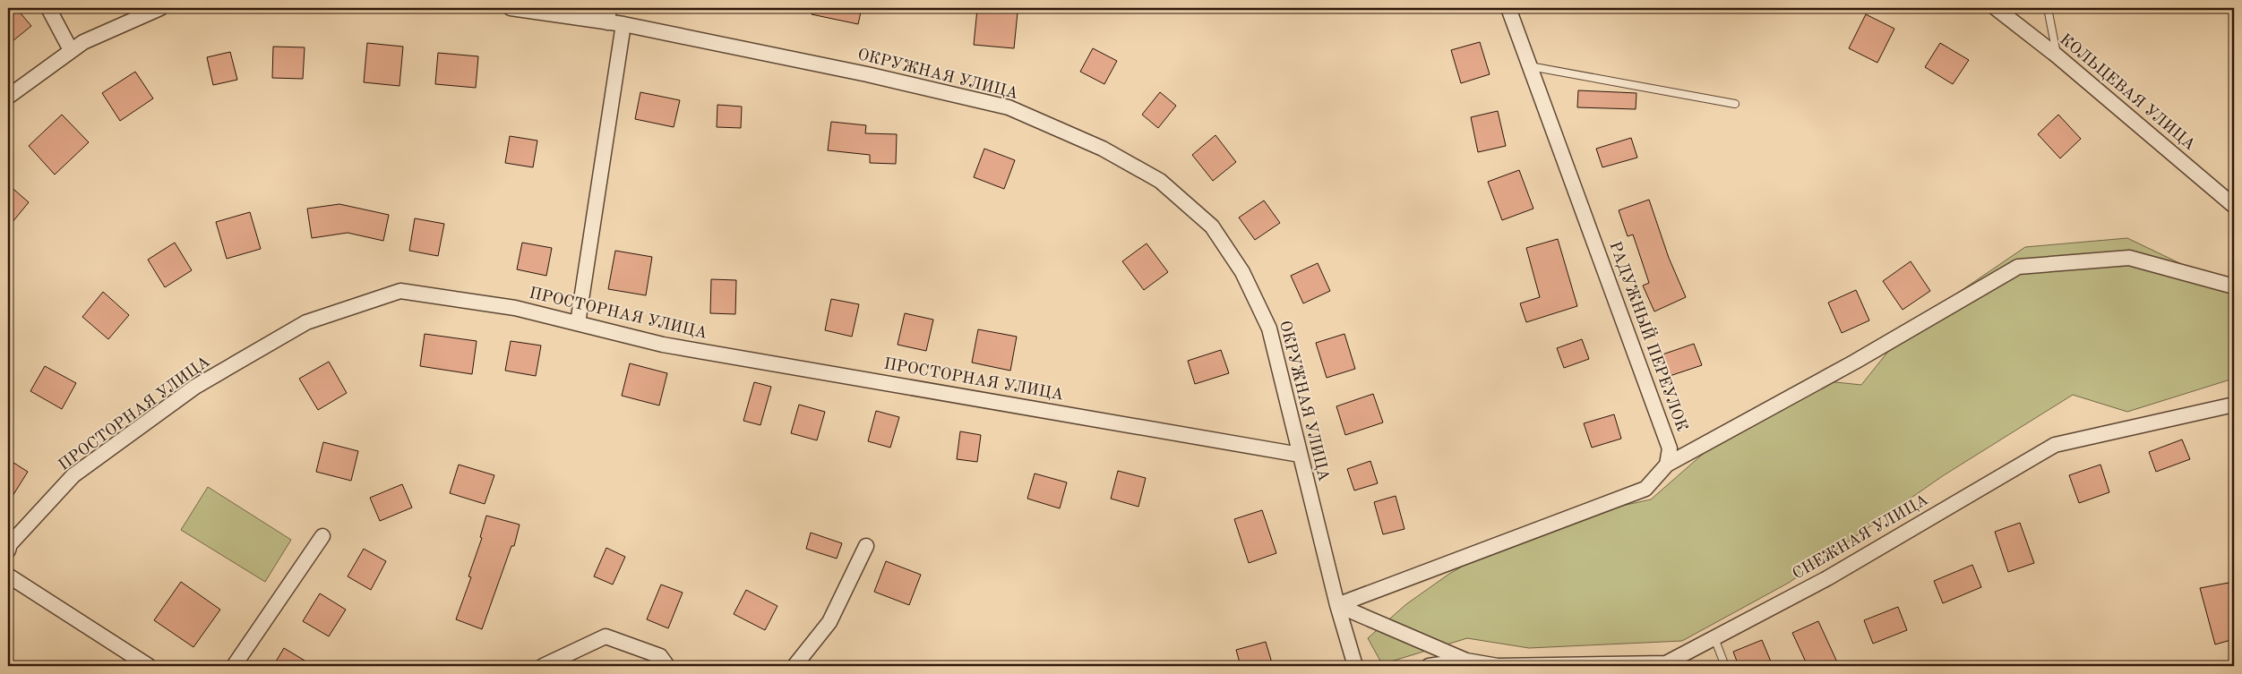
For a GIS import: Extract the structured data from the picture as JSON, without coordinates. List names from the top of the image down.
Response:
{
  "streets": {
    "street": [
      "ОКРУЖНАЯ УЛИЦА",
      "КОЛЬЦЕВАЯ УЛИЦА",
      "ПРОСТОРНАЯ УЛИЦА",
      "РАДУЖНЫЙ ПЕРЕУЛОК",
      "СНЕЖНАЯ УЛИЦА"
    ]
  },
  "crossings": [
    ["ОКРУЖНАЯ УЛИЦА", "ПРОСТОРНАЯ УЛИЦА"]
  ]
}
